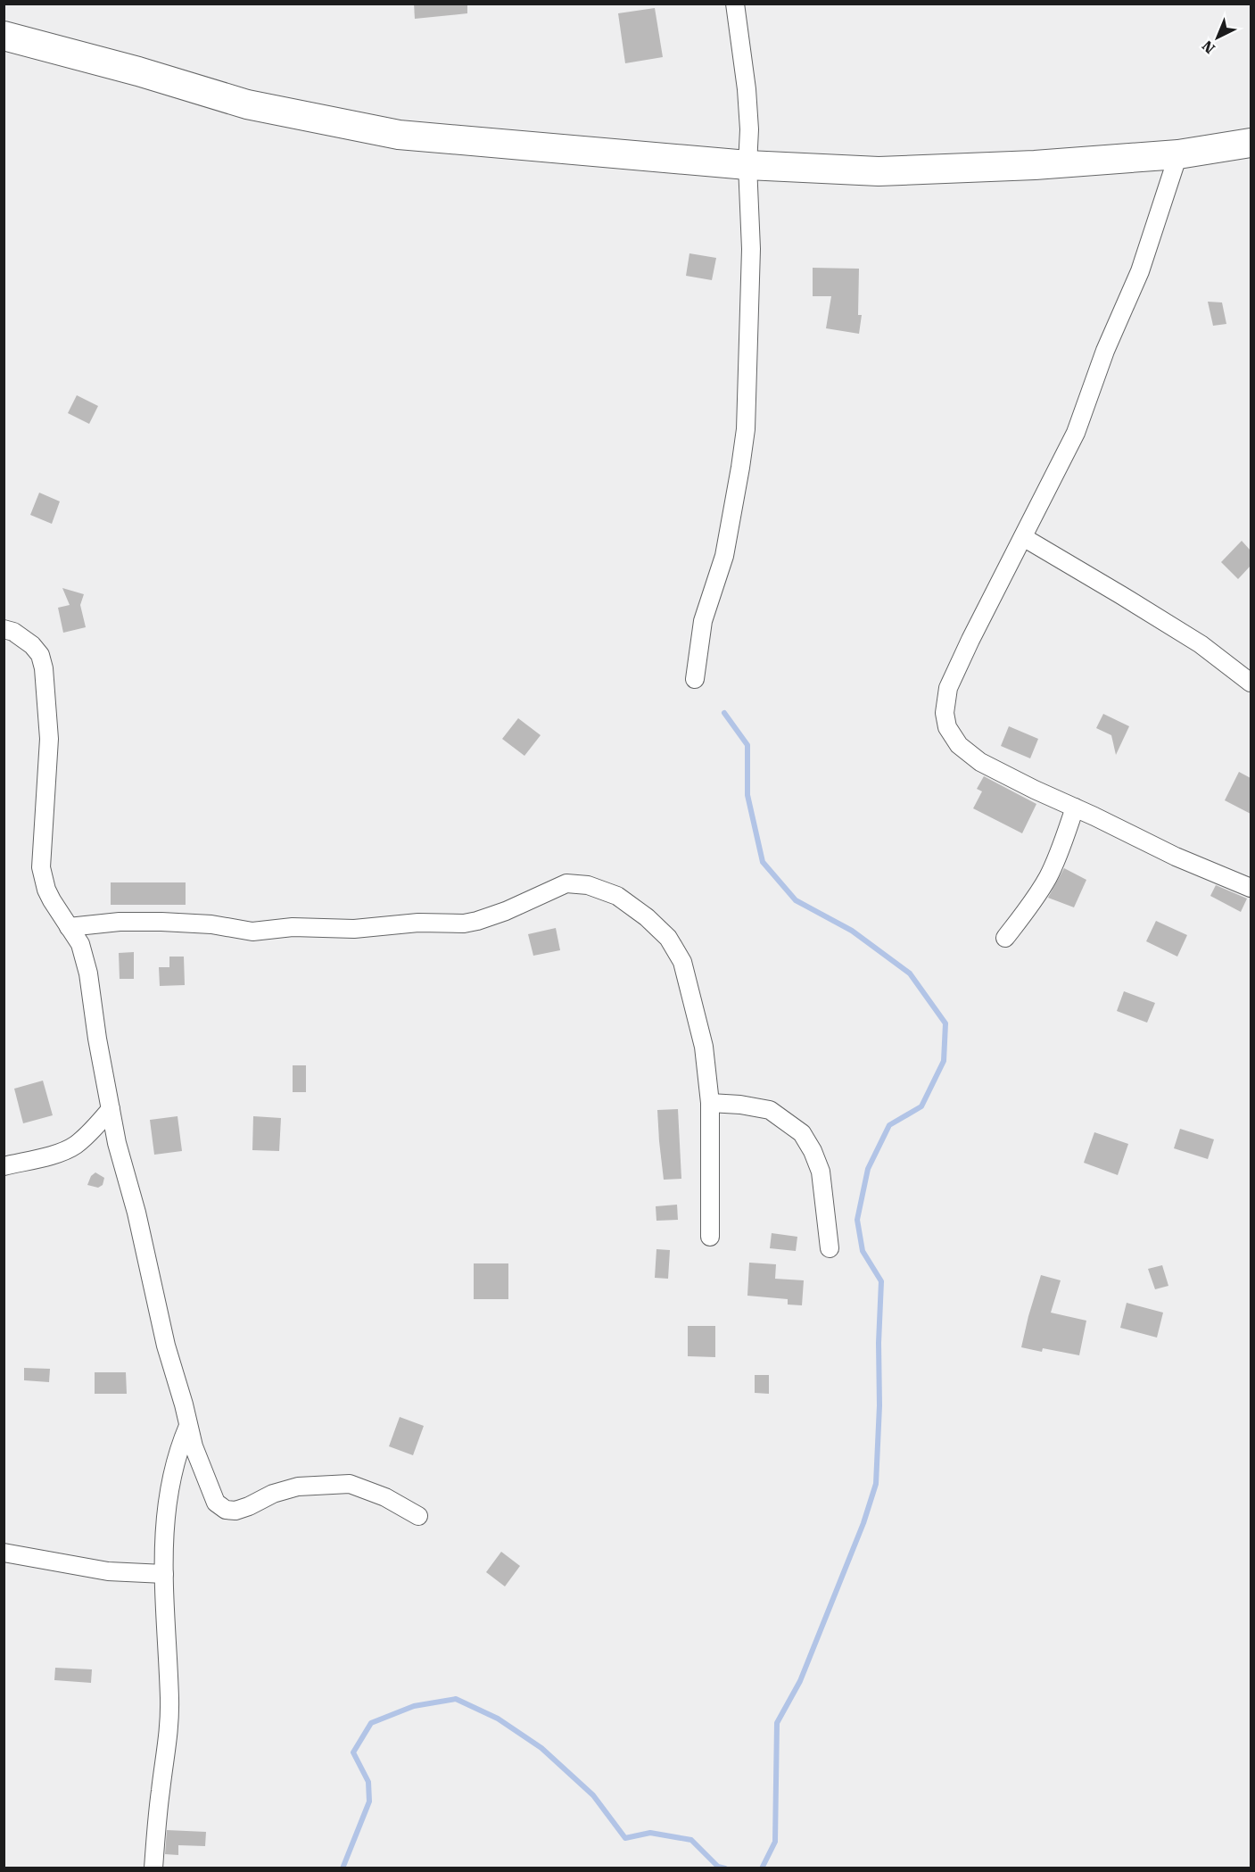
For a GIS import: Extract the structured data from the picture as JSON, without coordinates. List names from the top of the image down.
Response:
{
  "north": "bottom left"
}
